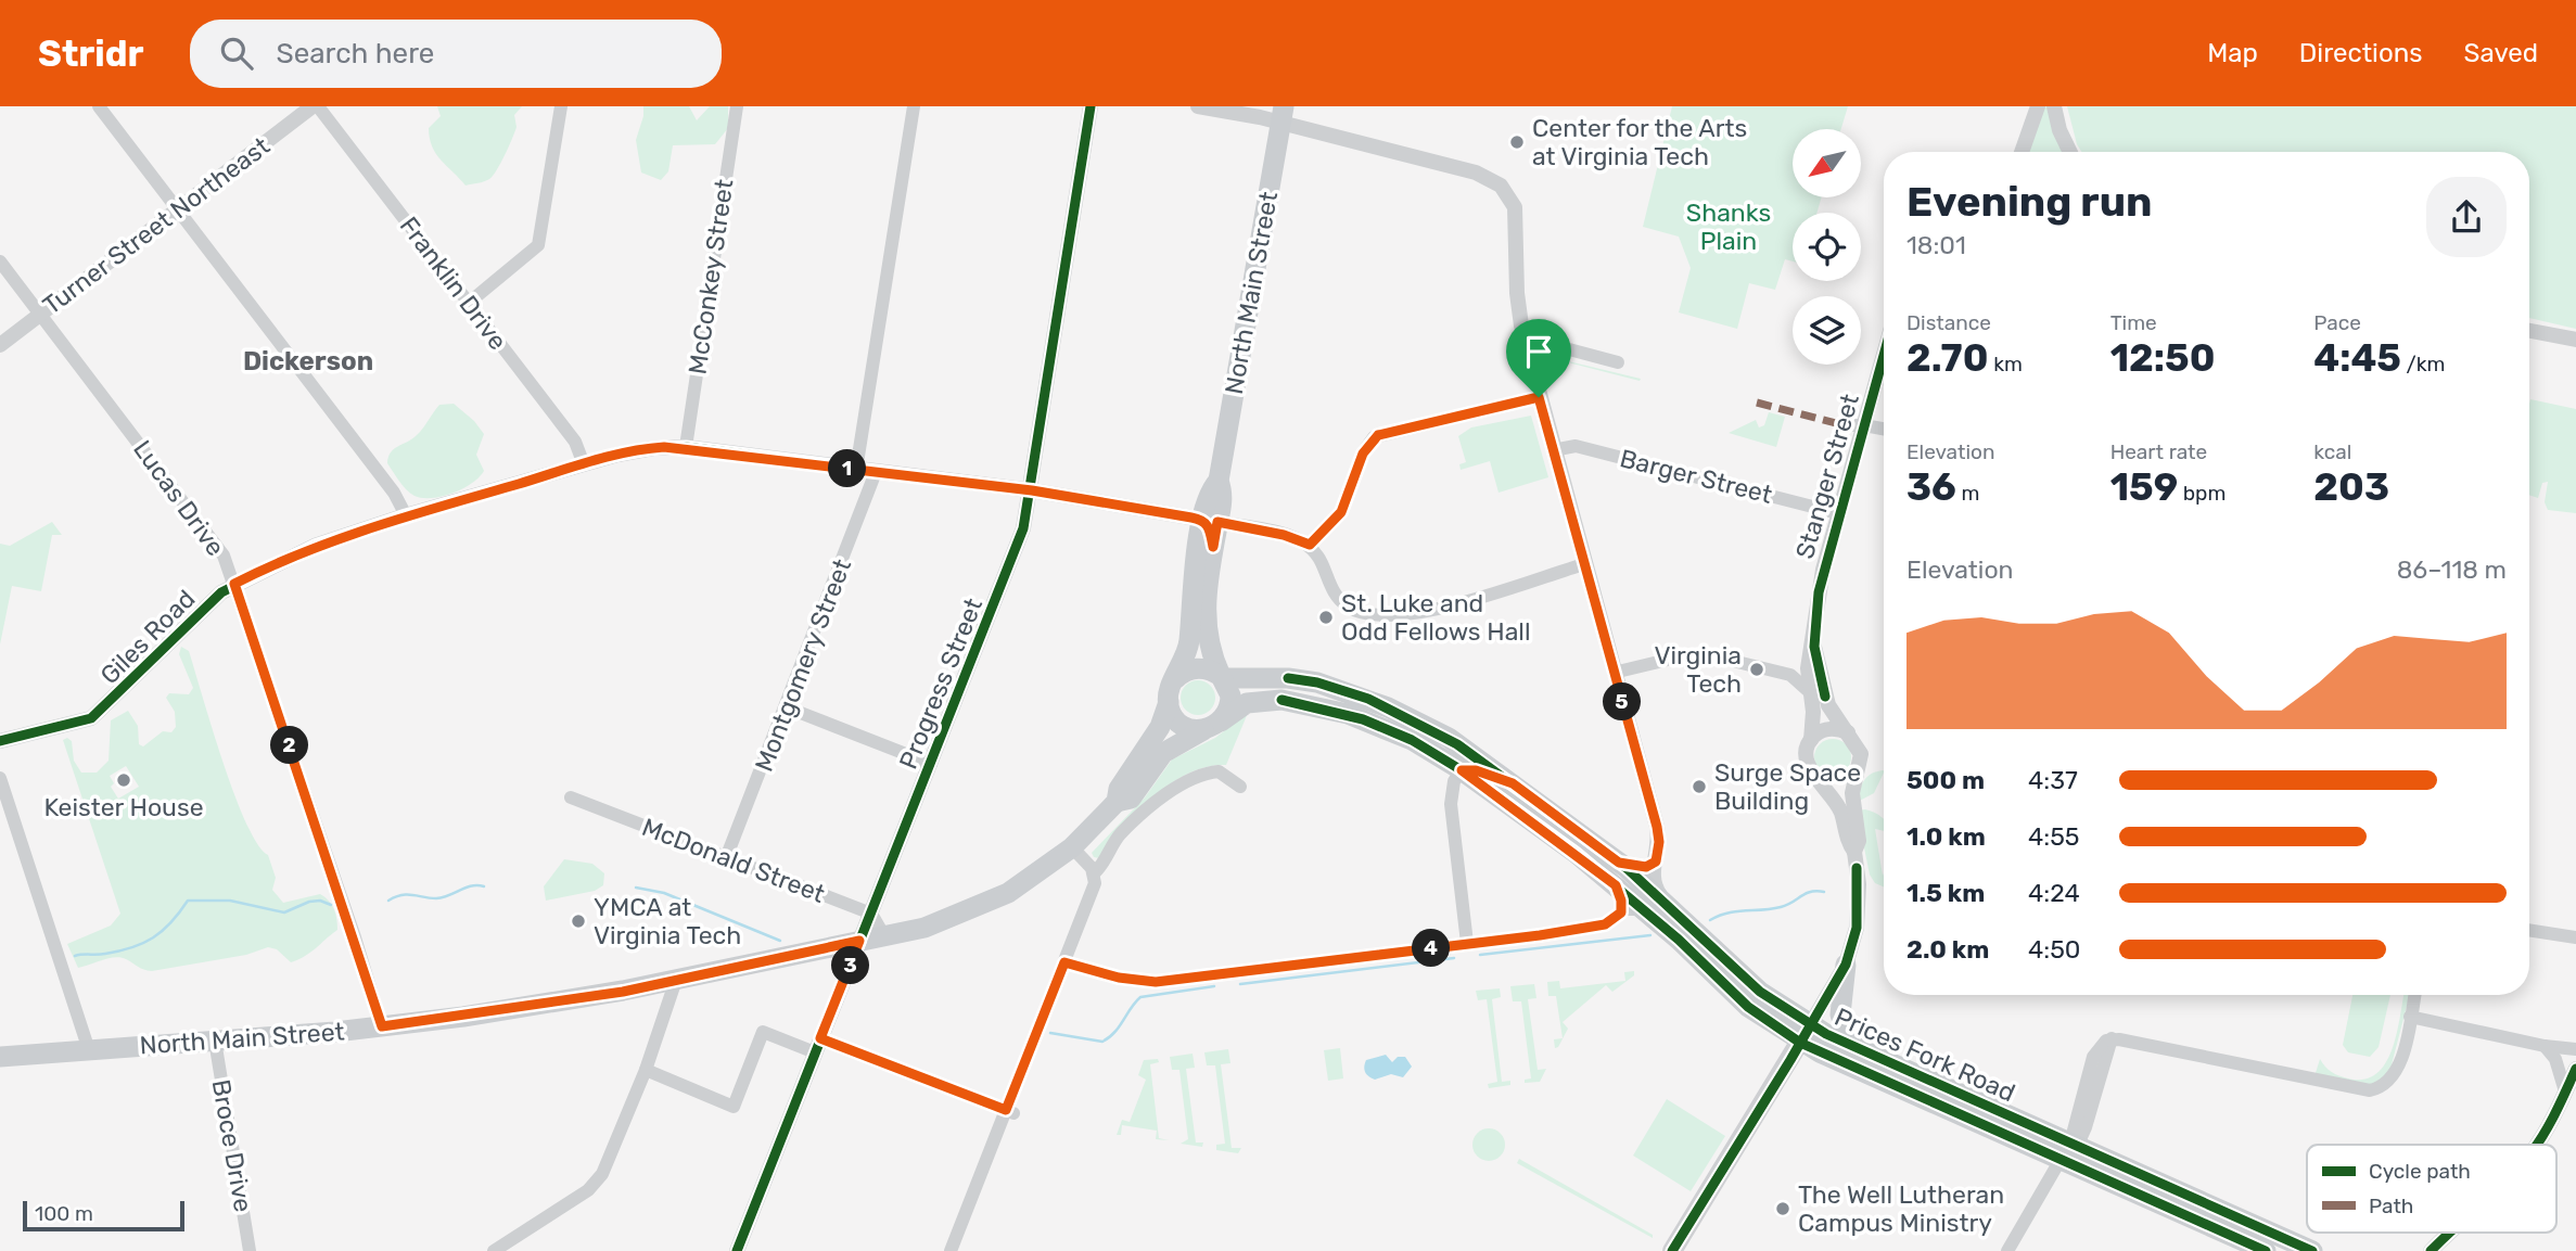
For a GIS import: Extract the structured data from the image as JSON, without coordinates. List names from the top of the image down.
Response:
{
  "streets": {
    "main road": ["North Main Street", "Prices Fork Road"],
    "street": [
      "Turner Street Northeast",
      "McConkey Street",
      "Franklin Drive",
      "Barger Street",
      "Stanger Street",
      "Lucas Drive",
      "Giles Road",
      "Montgomery Street",
      "Progress Street",
      "McDonald Street",
      "Broce Drive"
    ]
  },
  "crossings": [
    ["Turner Street Northeast", "Franklin Drive"],
    ["Turner Street Northeast", "Lucas Drive"],
    ["McConkey Street", "Giles Road"],
    ["Franklin Drive", "Giles Road"],
    ["North Main Street", "Lucas Drive"],
    ["North Main Street", "Giles Road"],
    ["North Main Street", "Progress Street"],
    ["North Main Street", "Prices Fork Road"],
    ["North Main Street", "Broce Drive"],
    ["Barger Street", "Stanger Street"],
    ["Lucas Drive", "Giles Road"],
    ["Giles Road", "Montgomery Street"],
    ["Giles Road", "Progress Street"],
    ["Montgomery Street", "McDonald Street"],
    ["Progress Street", "McDonald Street"]
  ],
  "districts": ["Dickerson"],
  "parks": ["Shanks Plain"],
  "places": [
    "Center for the Arts at Virginia Tech",
    "St. Luke and Odd Fellows Hall",
    "Virginia Tech",
    "Keister House",
    "Surge Space Building",
    "YMCA at Virginia Tech",
    "The Well Lutheran Campus Ministry"
  ],
  "legend": ["Cycle path", "Path"],
  "scale_bar": "100 m",
  "north": "bottom left",
  "page": {
    "header": "Stridr",
    "search": "Search here",
    "nav": ["Map", "Directions", "Saved"],
    "heading": ["Evening run", "18:01"],
    "stats": [
      ["Distance", "2.70 km"],
      ["Time", "12:50"],
      ["Pace", "4:45 /km"],
      ["Elevation", "36 m"],
      ["Heart rate", "159 bpm"],
      ["kcal", "203"]
    ],
    "pins": [
      "1",
      "5",
      "2",
      "4",
      "3"
    ],
    "chart": ["Elevation", "86–118 m"],
    "list": [
      {
        "name": "500 m",
        "note": "4:37"
      },
      {
        "name": "1.0 km",
        "note": "4:55"
      },
      {
        "name": "1.5 km",
        "note": "4:24"
      },
      {
        "name": "2.0 km",
        "note": "4:50"
      }
    ],
    "scale": "100 m"
  }
}
